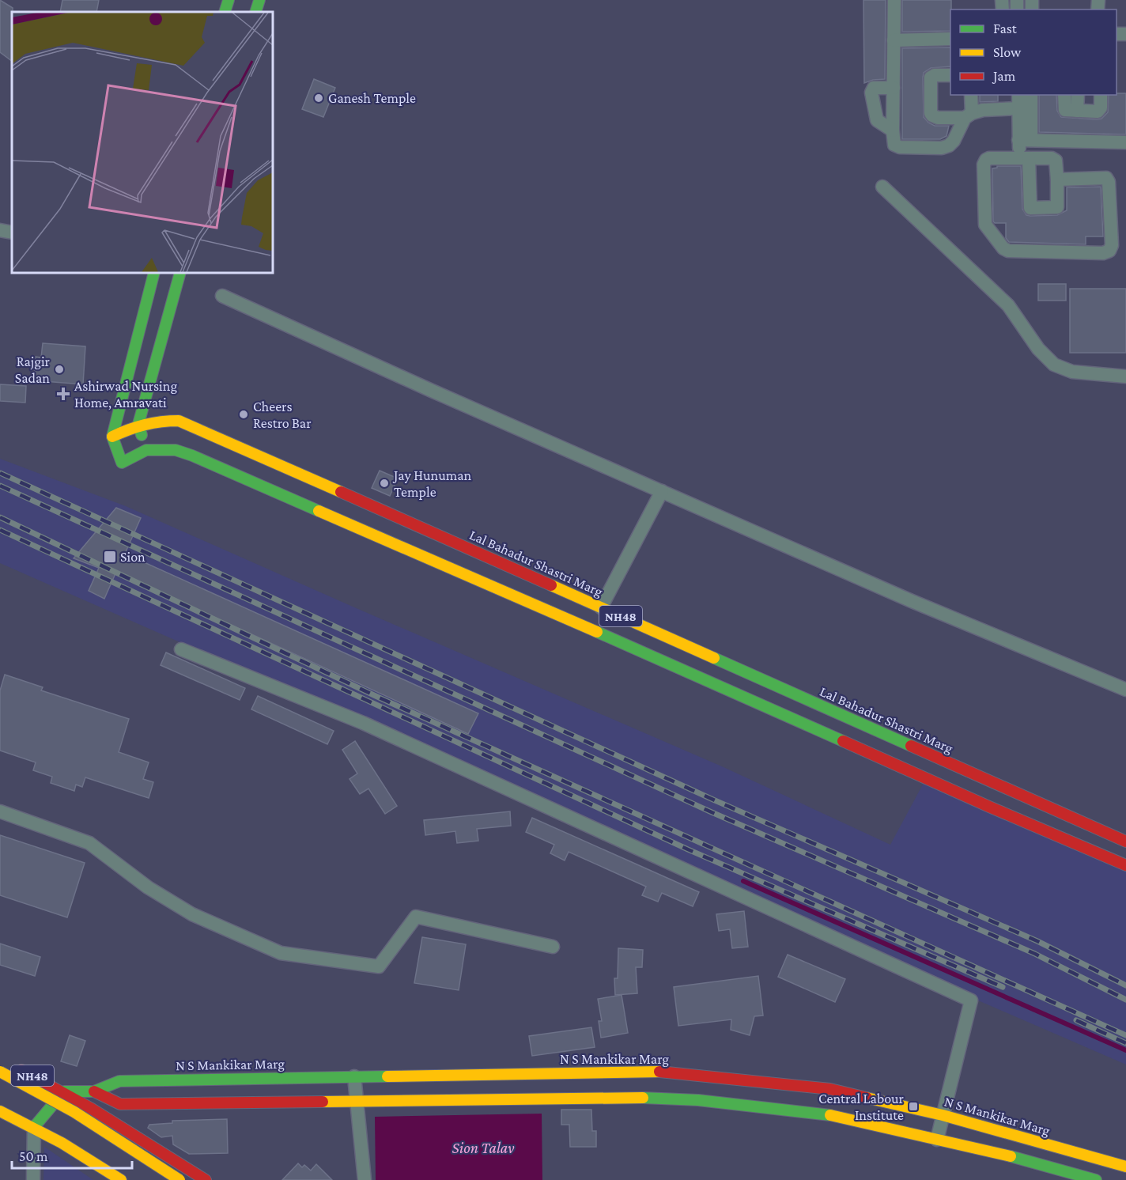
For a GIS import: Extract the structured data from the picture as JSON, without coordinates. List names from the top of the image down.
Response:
{
  "streets": {
    "main road": ["Lal Bahadur Shastri Marg", "NH48", "N S Mankikar Marg"]
  },
  "crossings": [
    ["NH48", "N S Mankikar Marg"]
  ],
  "water": ["Sion Talav"],
  "places": {
    "other": [
      "Ganesh Temple",
      "Rajgir Sadan",
      "Cheers Restro Bar",
      "Jay Hunuman Temple"
    ],
    "health": ["Ashirwad Nursing Home, Amravati"],
    "transit": ["Sion", "Central Labour Institute"]
  },
  "legend": ["Fast", "Slow", "Jam"],
  "scale_bar": "50 m"
}
